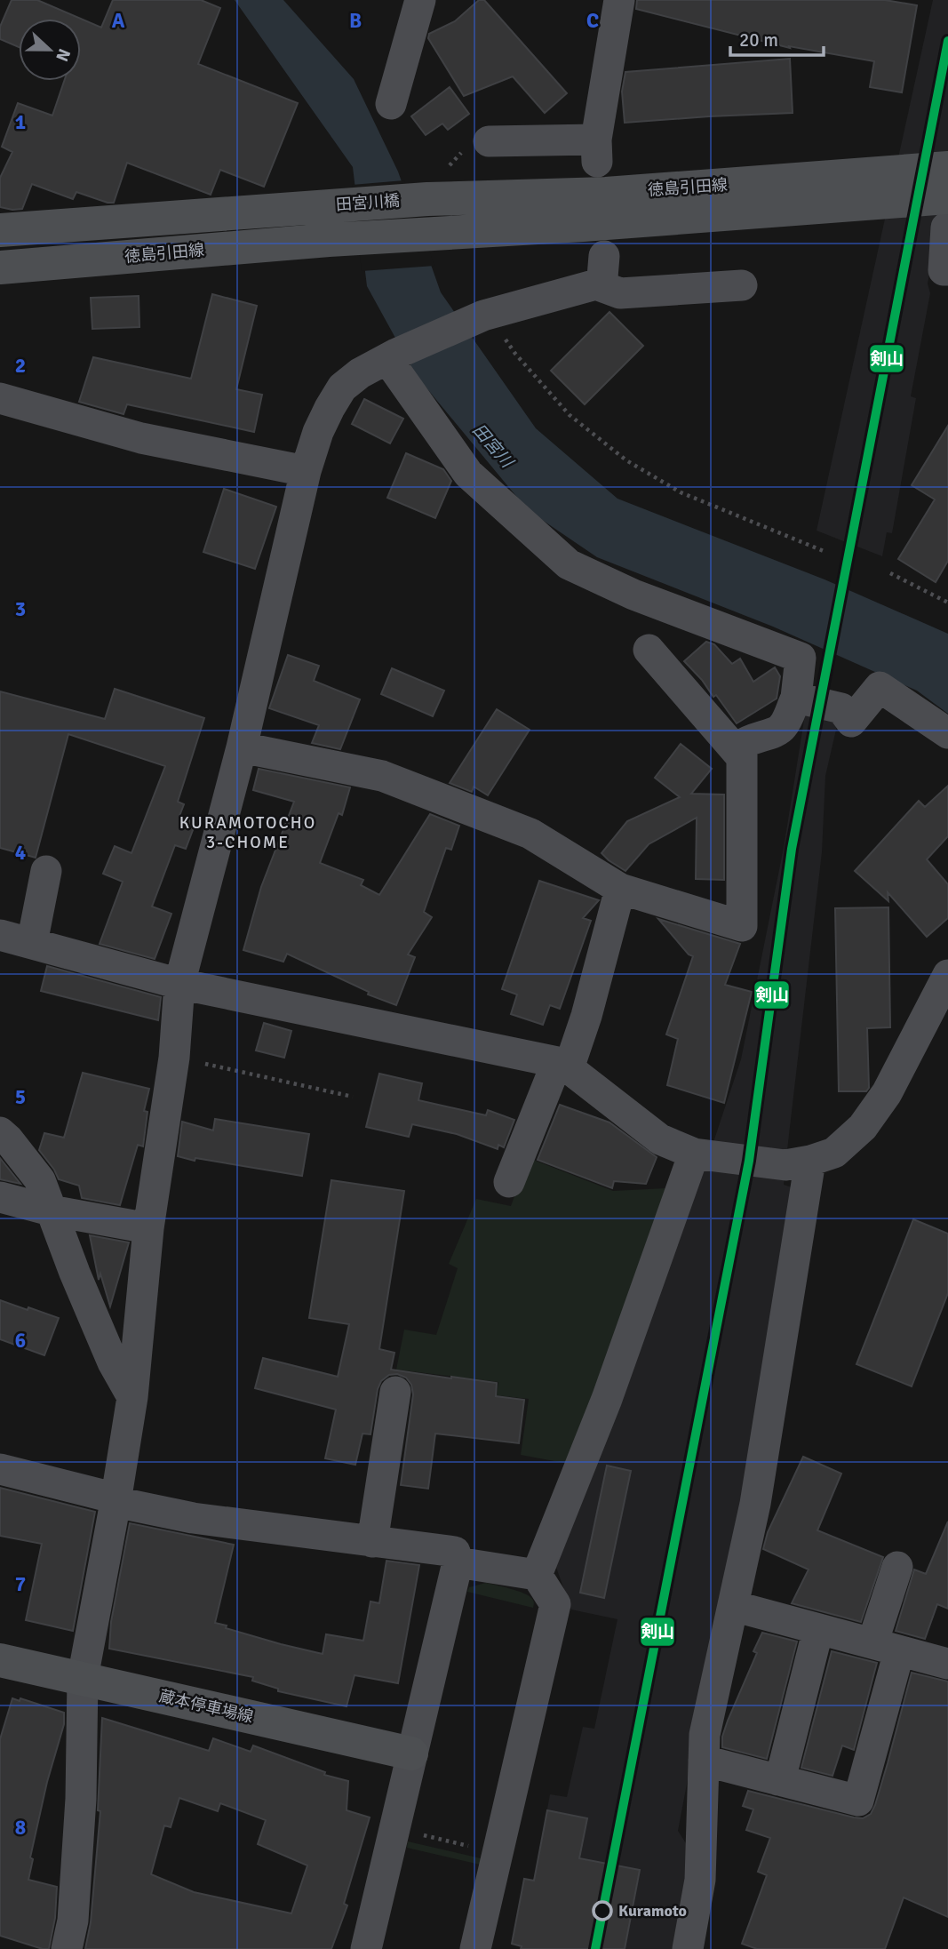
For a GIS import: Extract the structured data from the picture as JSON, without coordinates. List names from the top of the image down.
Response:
{
  "streets": {
    "main road": ["徳島引田線", "田宮川橋", "蔵本停車場線"]
  },
  "crossings": [
    ["徳島引田線", "田宮川橋"]
  ],
  "districts": ["KURAMOTOCHO 3-CHOME"],
  "water": ["田宮川"],
  "places": ["Kuramoto"],
  "lines": ["transit line 剣山"],
  "scale_bar": "20 m",
  "north": "right",
  "grid": {
    "columns": ["A", "B", "C"],
    "rows": [
      "1",
      "2",
      "3",
      "4",
      "5",
      "6",
      "7",
      "8"
    ]
  }
}
